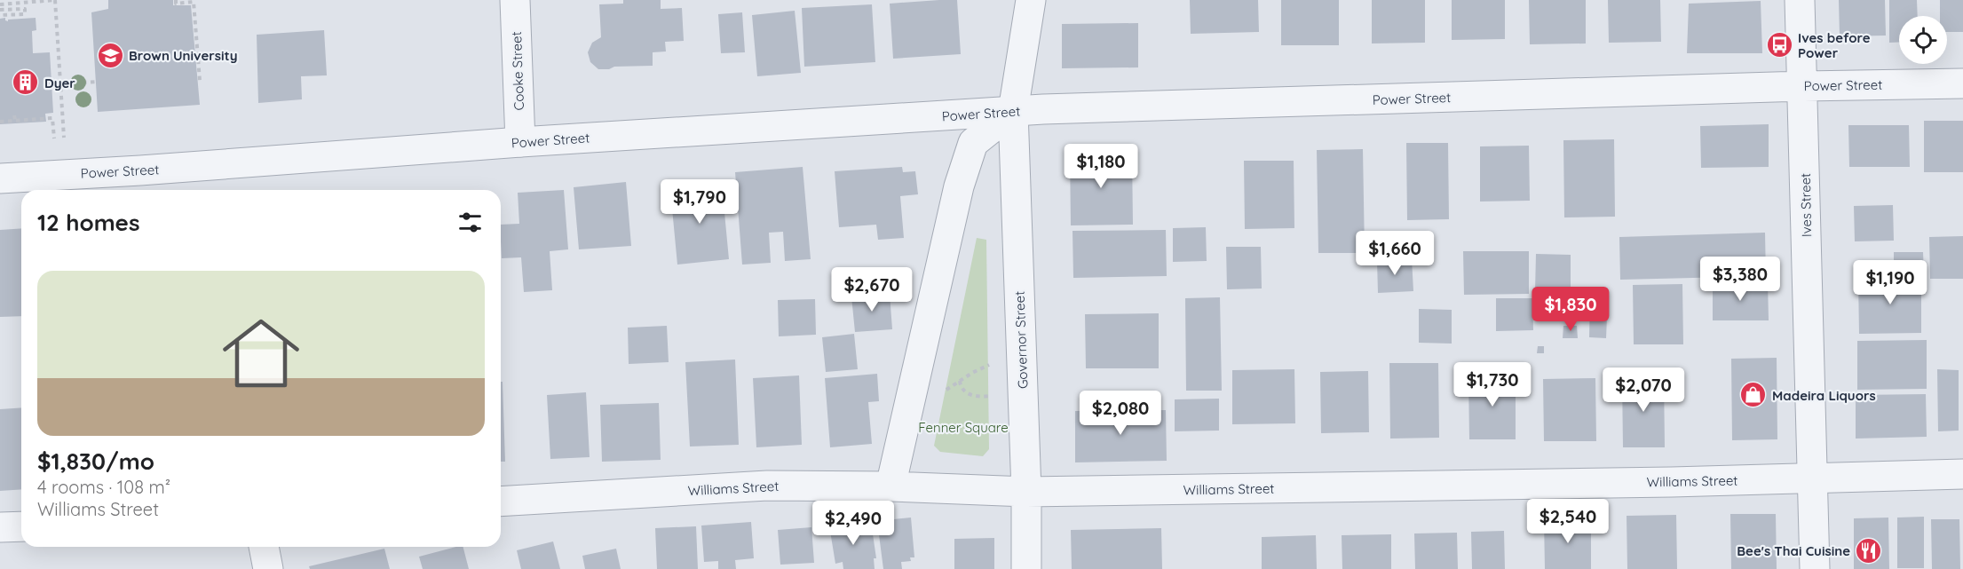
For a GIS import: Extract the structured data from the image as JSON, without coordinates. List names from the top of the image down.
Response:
{
  "streets": {
    "street": [
      "Cooke Street",
      "Power Street",
      "Ives Street",
      "Governor Street",
      "Williams Street"
    ]
  },
  "crossings": [
    ["Cooke Street", "Power Street"],
    ["Power Street", "Ives Street"],
    ["Power Street", "Governor Street"],
    ["Ives Street", "Williams Street"],
    ["Governor Street", "Williams Street"]
  ],
  "parks": ["Fenner Square"],
  "places": {
    "bus stop": ["Ives before Power"],
    "school or university": ["Brown University"],
    "building": ["Dyer"],
    "shop": ["Madeira Liquors"],
    "restaurant": ["Bee's Thai Cuisine"]
  },
  "page": {
    "price": [
      "$1,180",
      "$1,790",
      "$1,660",
      "$3,380",
      "$1,190",
      "$2,670",
      "$1,830",
      "$1,730",
      "$2,070",
      "$2,080",
      "$2,540",
      "$2,490"
    ],
    "heading": "12 homes",
    "list": [
      {
        "name": "$1,830/mo",
        "note": "4 rooms · 108 m² · Williams Street"
      }
    ]
  }
}
